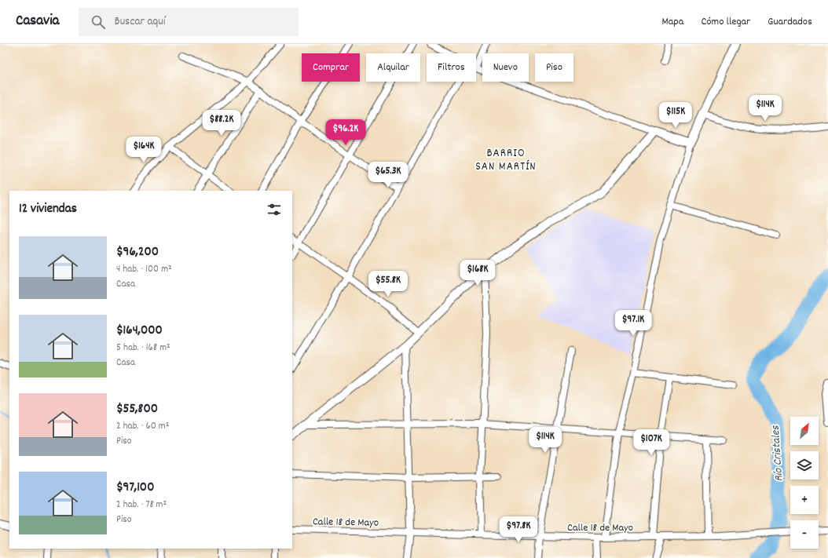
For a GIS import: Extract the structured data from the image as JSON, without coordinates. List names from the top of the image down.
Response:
{
  "streets": {
    "street": ["Calle 18 de Mayo"]
  },
  "districts": ["BARRIO SAN MARTÍN"],
  "water": ["Río Cristales"],
  "north": "top right",
  "page": {
    "header": "Casavia",
    "search": "Buscar aquí",
    "nav": ["Mapa", "Cómo llegar", "Guardados"],
    "chip": [
      "Comprar",
      "Alquilar",
      "Filtros",
      "Nuevo",
      "Piso"
    ],
    "price": [
      "$114K",
      "$115K",
      "$88.2K",
      "$96.2K",
      "$164K",
      "$65.3K",
      "$168K",
      "$55.8K",
      "$97.1K",
      "$114K",
      "$107K",
      "$97.8K"
    ],
    "heading": "12 viviendas",
    "list": [
      {
        "name": "$96,200",
        "note": "4 hab. · 100 m² · Casa"
      },
      {
        "name": "$164,000",
        "note": "5 hab. · 168 m² · Casa"
      },
      {
        "name": "$55,800",
        "note": "2 hab. · 60 m² · Piso"
      },
      {
        "name": "$97,100",
        "note": "2 hab. · 78 m² · Piso"
      }
    ],
    "map_buttons": ["+", "−"]
  }
}
